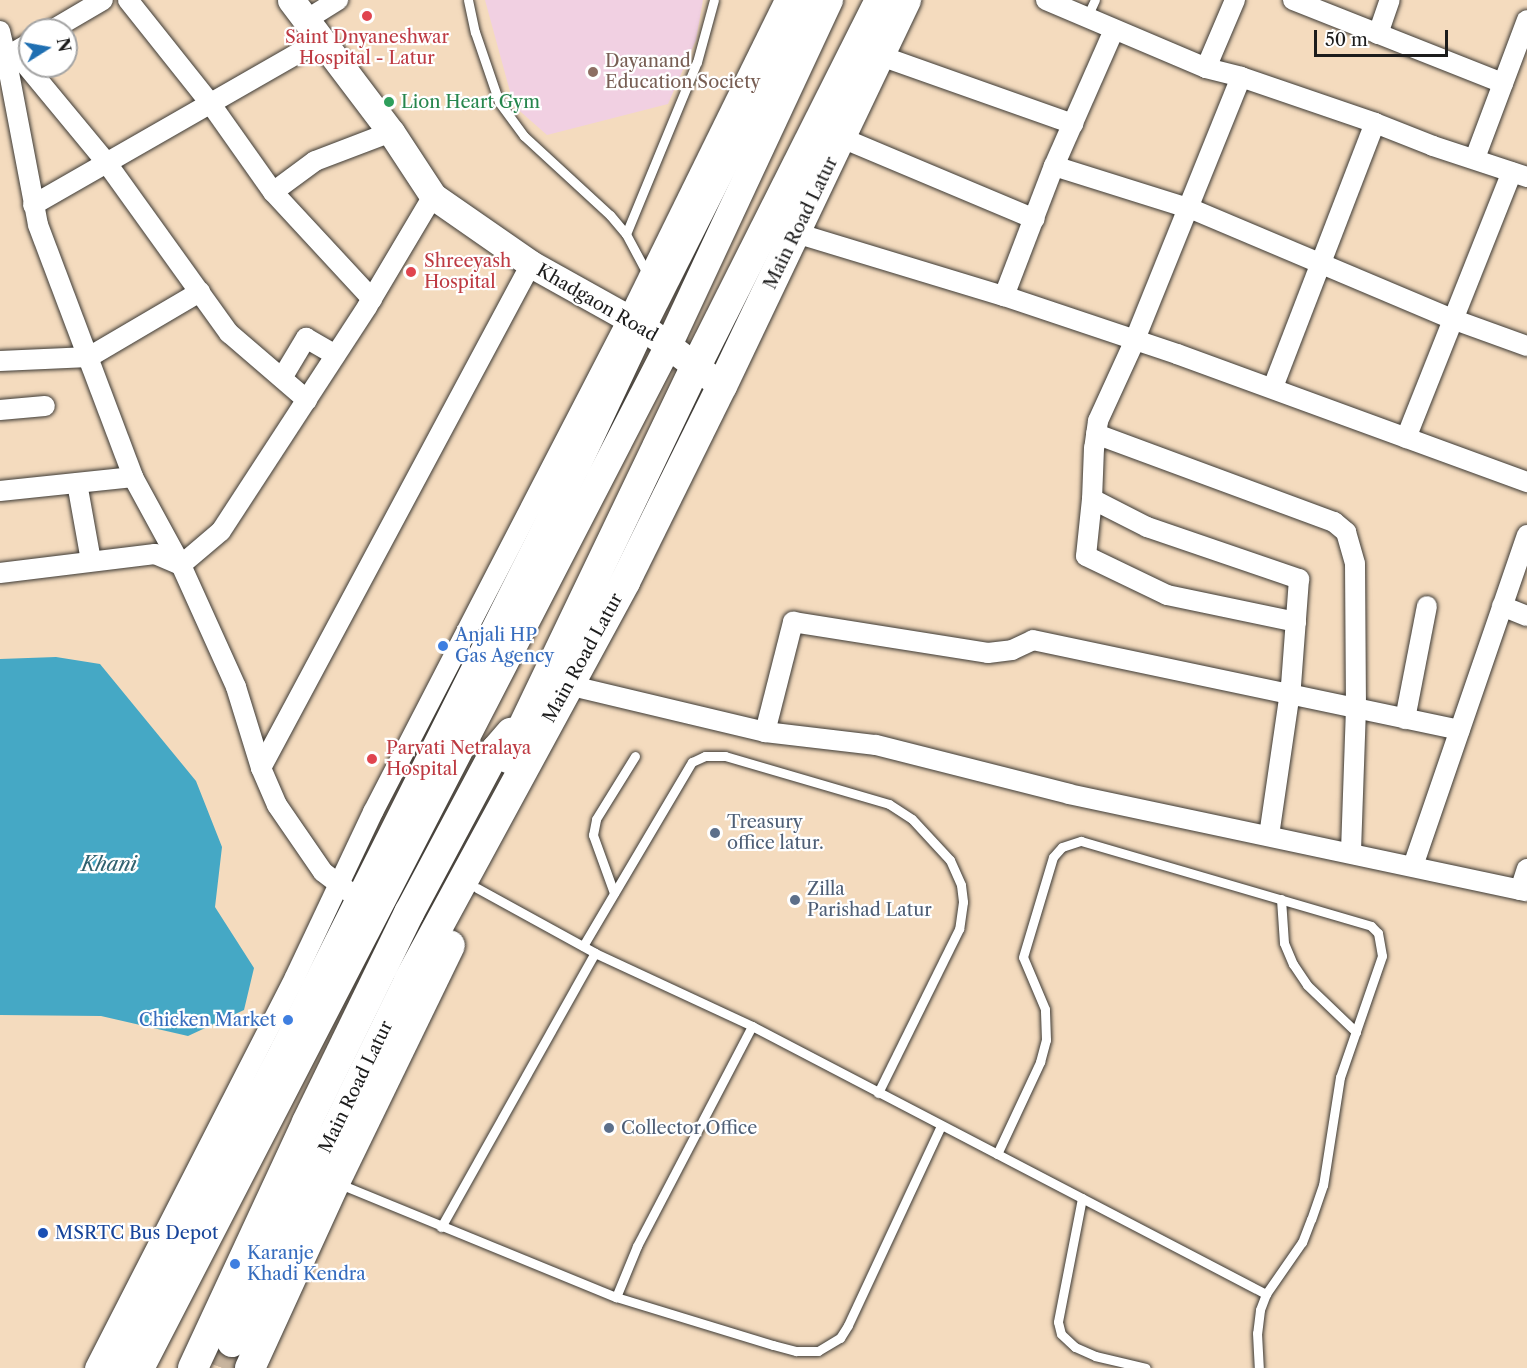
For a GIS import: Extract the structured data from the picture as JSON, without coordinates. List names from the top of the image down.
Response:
{
  "streets": {
    "main road": ["Main Road Latur"],
    "street": ["Khadgaon Road"]
  },
  "crossings": [
    ["Main Road Latur", "Khadgaon Road"]
  ],
  "water": ["Khani"],
  "places": [
    "Saint Dnyaneshwar Hospital - Latur",
    "Dayanand Education Society",
    "Lion Heart Gym",
    "Shreeyash Hospital",
    "Anjali HP Gas Agency",
    "Parvati Netralaya Hospital",
    "Treasury office latur.",
    "Zilla Parishad Latur",
    "Chicken Market",
    "Collector Office",
    "MSRTC Bus Depot",
    "Karanje Khadi Kendra"
  ],
  "scale_bar": "50 m",
  "north": "right"
}
